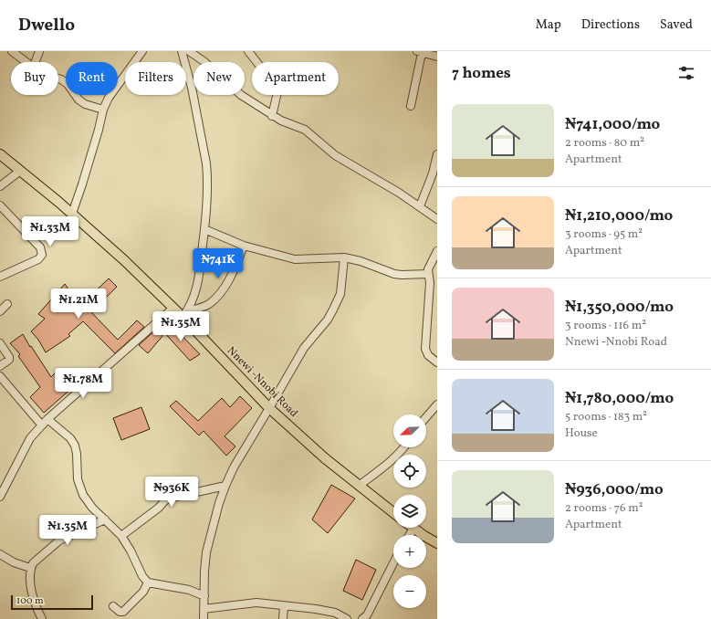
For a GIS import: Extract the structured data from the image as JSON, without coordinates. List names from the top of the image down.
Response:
{
  "streets": {
    "main road": ["Nnewi -Nnobi Road"]
  },
  "scale_bar": "100 m",
  "north": "bottom left",
  "page": {
    "header": "Dwello",
    "nav": ["Map", "Directions", "Saved"],
    "heading": "7 homes",
    "chip": [
      "Buy",
      "Rent",
      "Filters",
      "New",
      "Apartment"
    ],
    "list": [
      {
        "name": "₦741,000/mo",
        "note": "2 rooms · 80 m² · Apartment"
      },
      {
        "name": "₦1,210,000/mo",
        "note": "3 rooms · 95 m² · Apartment"
      },
      {
        "name": "₦1,350,000/mo",
        "note": "3 rooms · 116 m² · Nnewi -Nnobi Road"
      },
      {
        "name": "₦1,780,000/mo",
        "note": "5 rooms · 183 m² · House"
      },
      {
        "name": "₦936,000/mo",
        "note": "2 rooms · 76 m² · Apartment"
      }
    ],
    "price": [
      "₦1.33M",
      "₦741K",
      "₦1.21M",
      "₦1.35M",
      "₦1.78M",
      "₦936K",
      "₦1.35M"
    ],
    "map_buttons": ["+", "−"],
    "scale": "100 m"
  }
}
